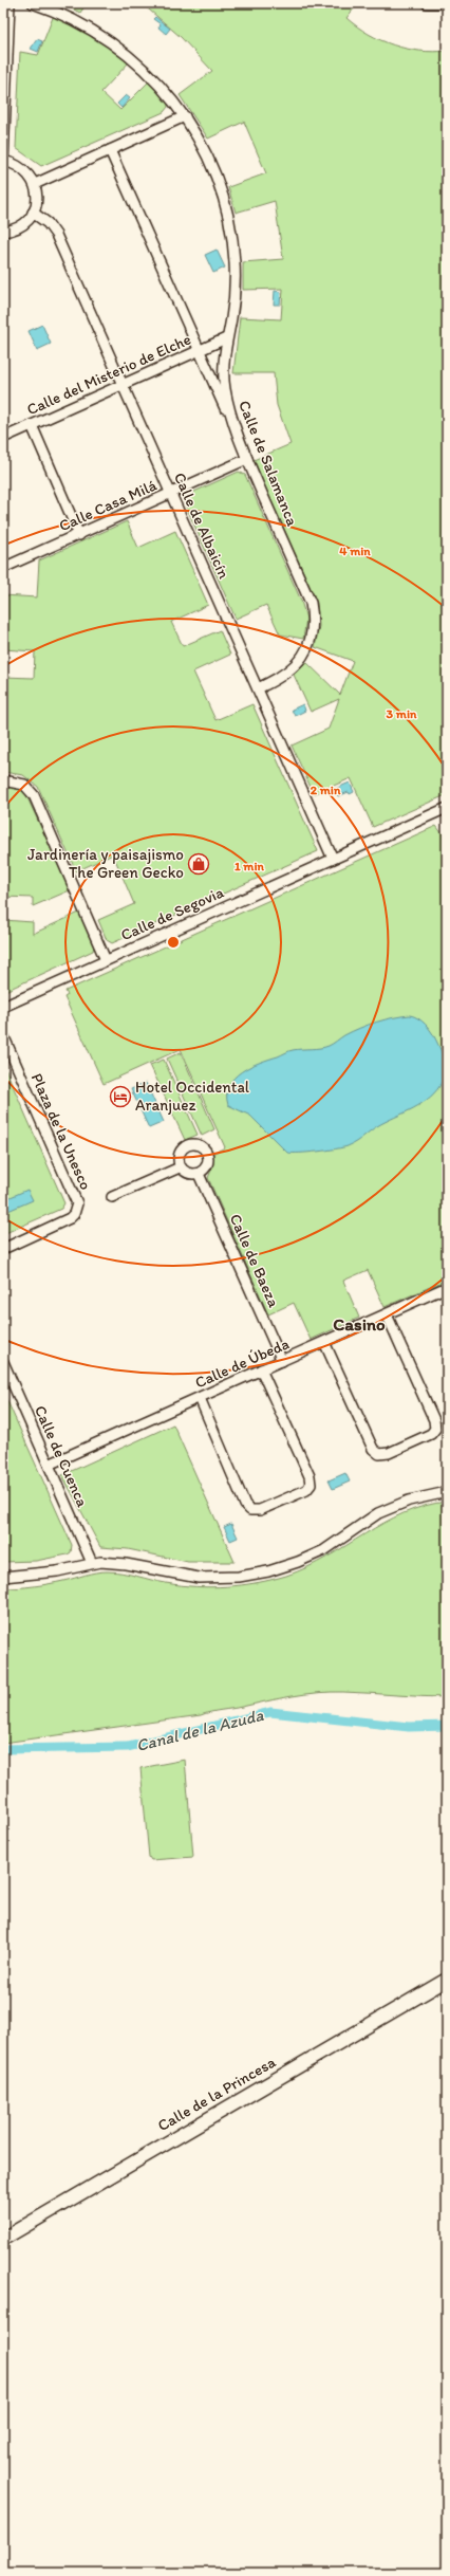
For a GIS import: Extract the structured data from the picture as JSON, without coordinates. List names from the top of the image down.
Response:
{
  "streets": {
    "street": [
      "Calle del Misterio de Elche",
      "Calle de Salamanca",
      "Calle Casa Milá",
      "Calle de Albaicín",
      "Calle de Segovia",
      "Plaza de la Unesco",
      "Calle de Baeza",
      "Calle de Úbeda",
      "Calle de Cuenca",
      "Calle de la Princesa"
    ]
  },
  "crossings": [
    ["Calle del Misterio de Elche", "Calle de Salamanca"],
    ["Calle del Misterio de Elche", "Calle de Albaicín"],
    ["Calle de Salamanca", "Calle Casa Milá"],
    ["Calle de Salamanca", "Calle de Albaicín"],
    ["Calle Casa Milá", "Calle de Albaicín"],
    ["Calle de Albaicín", "Calle de Segovia"],
    ["Calle de Baeza", "Calle de Úbeda"],
    ["Calle de Úbeda", "Calle de Cuenca"]
  ],
  "districts": ["Casino"],
  "water": ["Canal de la Azuda"],
  "places": {
    "shop": ["Jardinería y paisajismo The Green Gecko"],
    "hotel": ["Hotel Occidental Aranjuez"]
  },
  "rings": [
    "4 min",
    "3 min",
    "2 min",
    "1 min"
  ]
}
